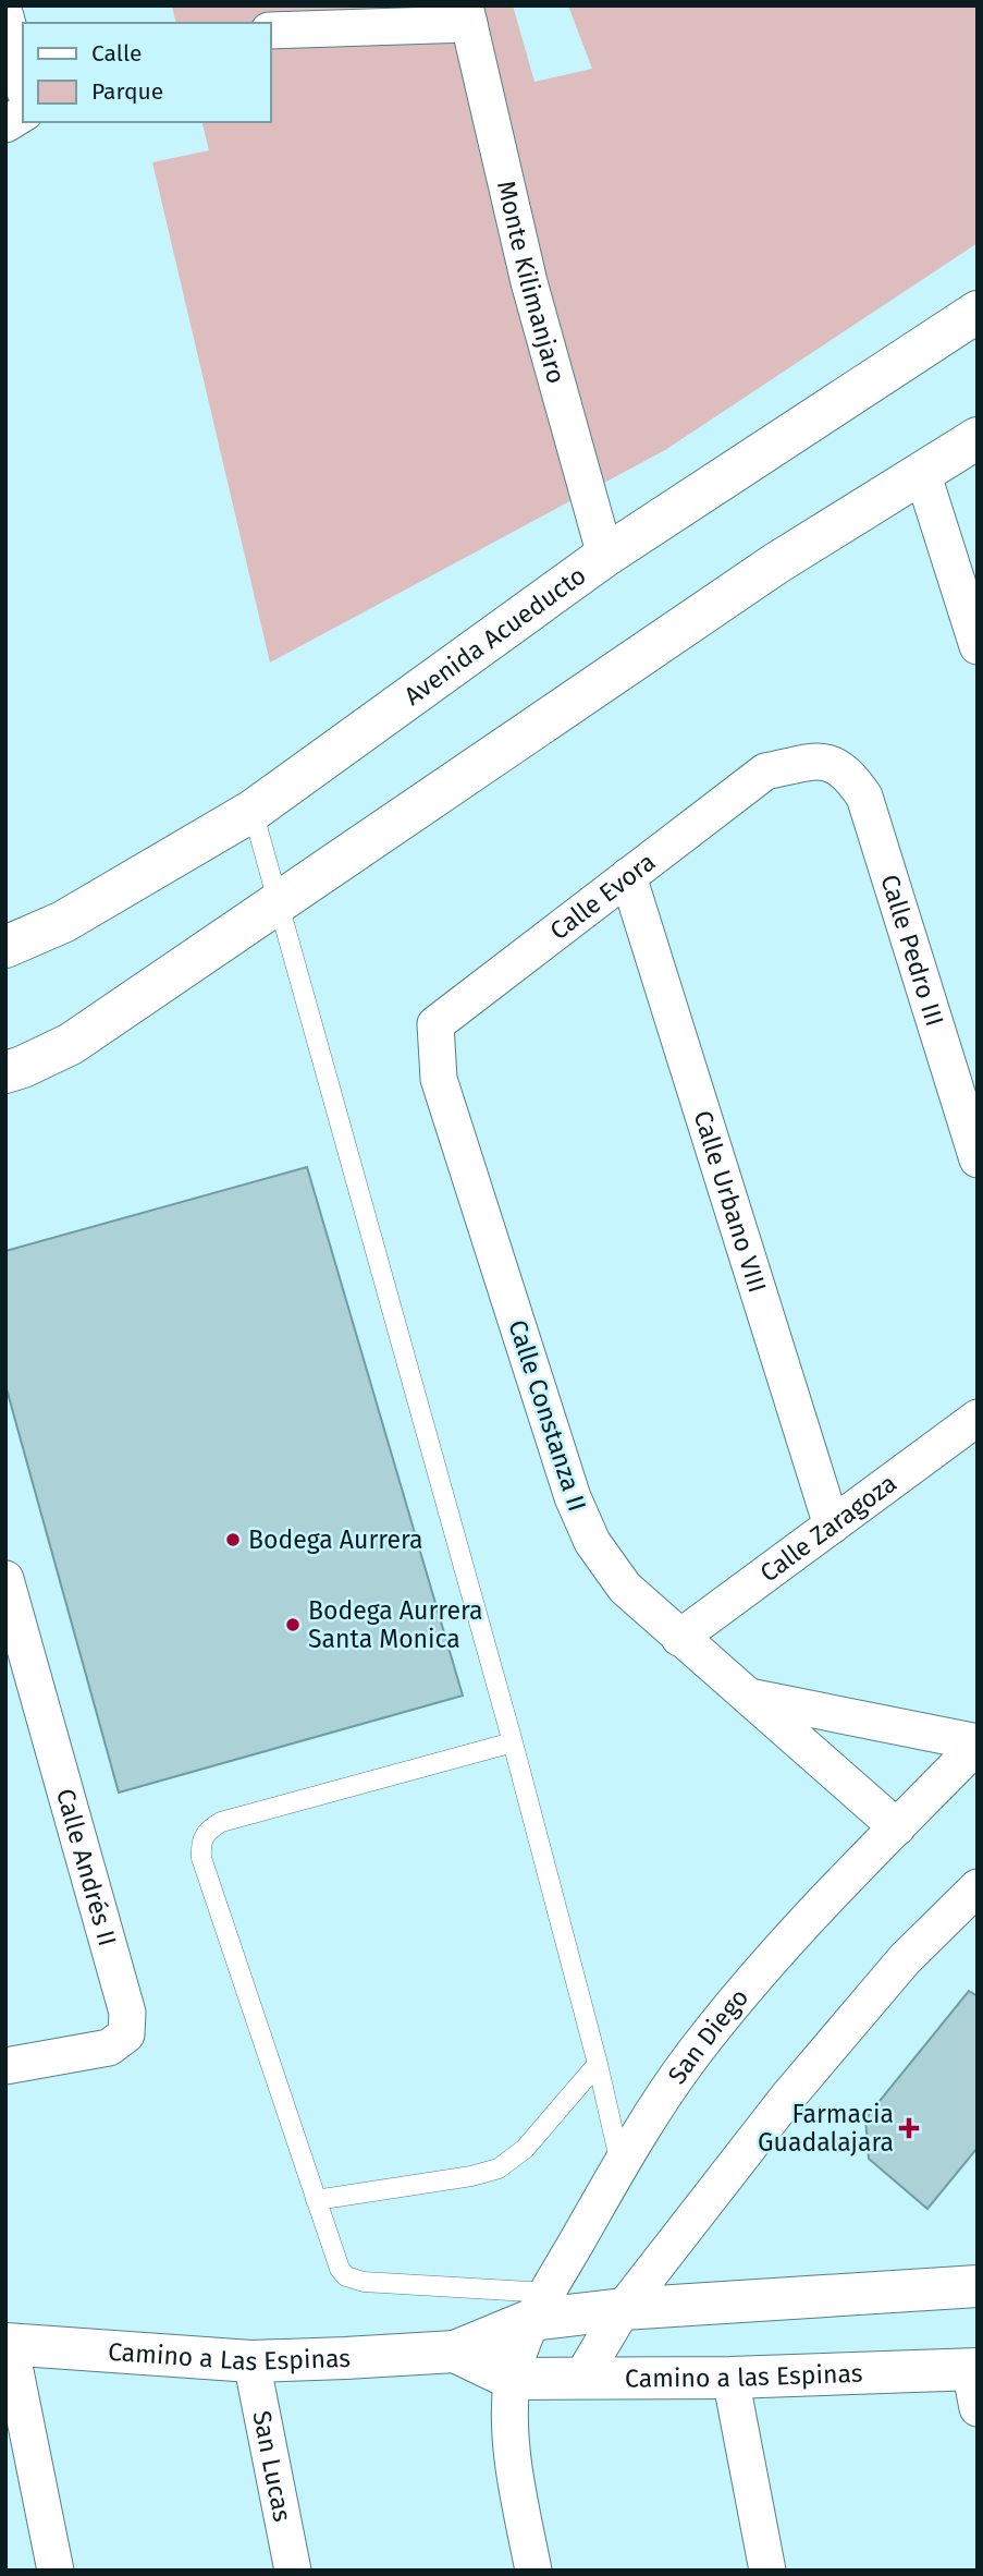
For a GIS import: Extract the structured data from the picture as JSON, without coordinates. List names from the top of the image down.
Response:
{
  "streets": {
    "street": [
      "Monte Kilimanjaro",
      "Avenida Acueducto",
      "Calle Evora",
      "Calle Pedro III",
      "Calle Urbano VIII",
      "Calle Constanza II",
      "Calle Zaragoza",
      "Calle Andrés II",
      "San Diego",
      "Camino a Las Espinas",
      "Camino a las Espinas",
      "San Lucas"
    ]
  },
  "crossings": [
    ["Monte Kilimanjaro", "Avenida Acueducto"],
    ["Calle Evora", "Calle Pedro III"],
    ["Calle Evora", "Calle Urbano VIII"],
    ["Calle Evora", "Calle Constanza II"],
    ["Calle Urbano VIII", "Calle Zaragoza"],
    ["Calle Constanza II", "Calle Zaragoza"],
    ["Calle Constanza II", "San Diego"],
    ["San Diego", "Camino a Las Espinas"],
    ["San Diego", "Camino a las Espinas"],
    ["Camino a Las Espinas", "Camino a las Espinas"],
    ["Camino a Las Espinas", "San Lucas"]
  ],
  "places": {
    "other": ["Bodega Aurrera", "Bodega Aurrera Santa Monica"],
    "health": ["Farmacia Guadalajara"]
  },
  "legend": ["Calle", "Parque"]
}
